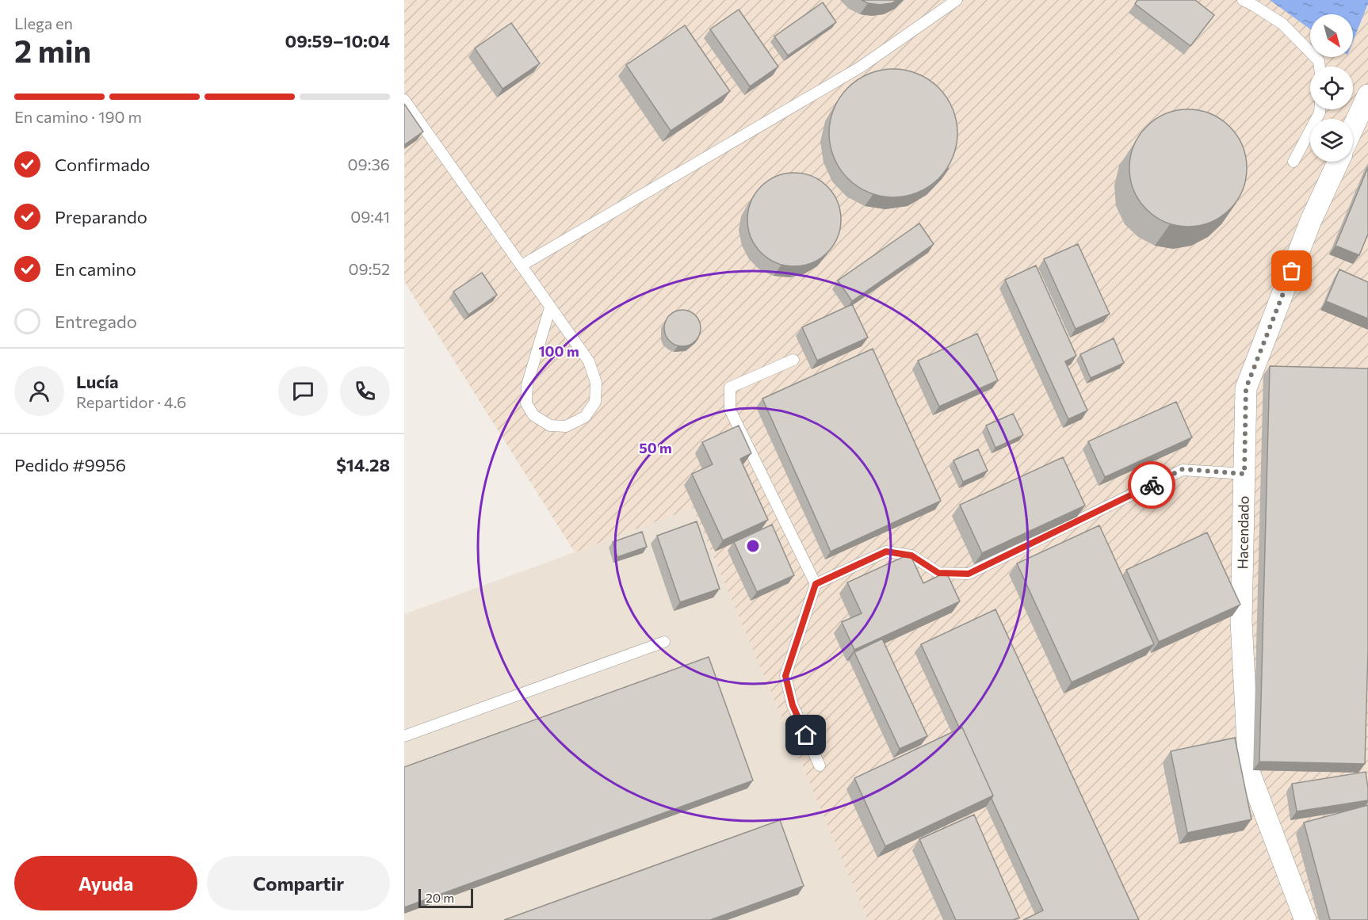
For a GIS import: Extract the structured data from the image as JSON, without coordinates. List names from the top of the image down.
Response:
{
  "streets": {
    "street": ["Hacendado"]
  },
  "scale_bar": "20 m",
  "north": "bottom right",
  "page": {
    "heading": ["2 min", "Llega en", "09:59–10:04"],
    "panel": [
      "Lucía",
      "Repartidor · 4.6",
      "Pedido #9956",
      "$14.28"
    ],
    "bar": "En camino · 190 m",
    "list": [
      ["Confirmado", "09:36"],
      ["Preparando", "09:41"],
      ["En camino", "09:52"],
      "Entregado"
    ],
    "buttons": ["Ayuda", "Compartir"],
    "scale": "20 m"
  },
  "rings": ["100 m", "50 m"]
}
